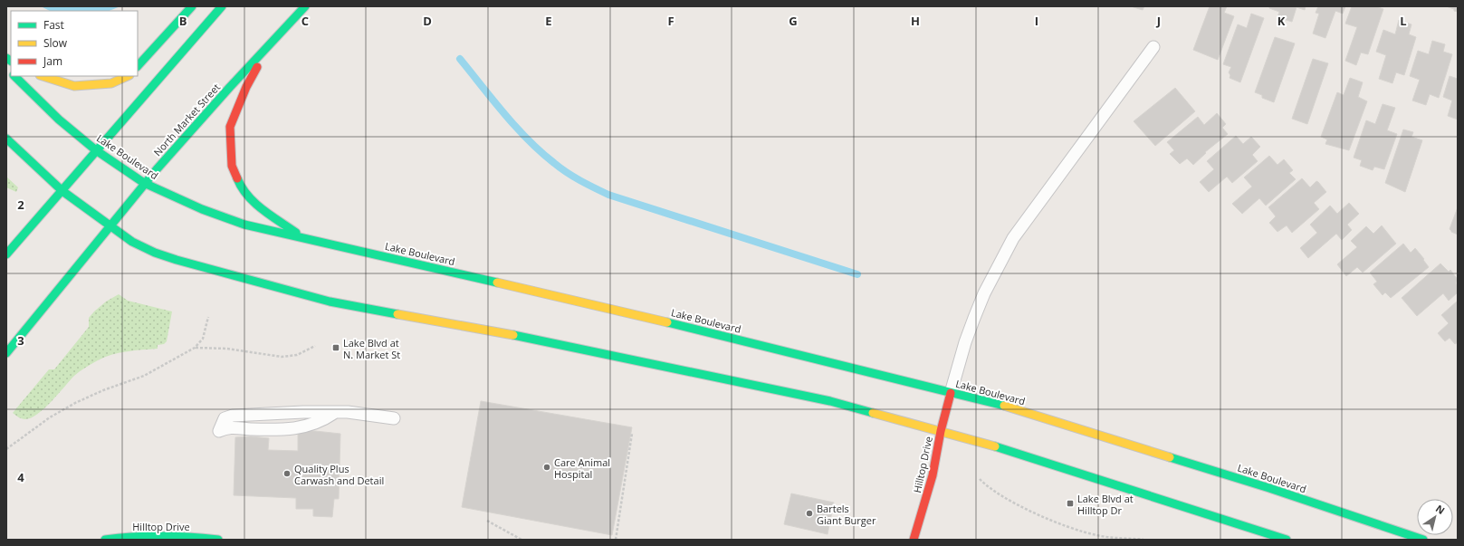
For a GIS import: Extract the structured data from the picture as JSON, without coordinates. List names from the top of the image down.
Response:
{
  "streets": {
    "main road": ["North Market Street", "Lake Boulevard", "Hilltop Drive"]
  },
  "crossings": [
    ["North Market Street", "Lake Boulevard"],
    ["Lake Boulevard", "Hilltop Drive"]
  ],
  "places": {
    "transit": ["Lake Blvd at N. Market St", "Lake Blvd at Hilltop Dr"],
    "other": ["Care Animal Hospital", "Quality Plus Carwash and Detail", "Bartels Giant Burger"]
  },
  "legend": ["Fast", "Slow", "Jam"],
  "north": "top right",
  "grid": {
    "columns": [
      "B",
      "C",
      "D",
      "E",
      "F",
      "G",
      "H",
      "I",
      "J",
      "K",
      "L"
    ],
    "rows": ["2", "3", "4"]
  }
}
